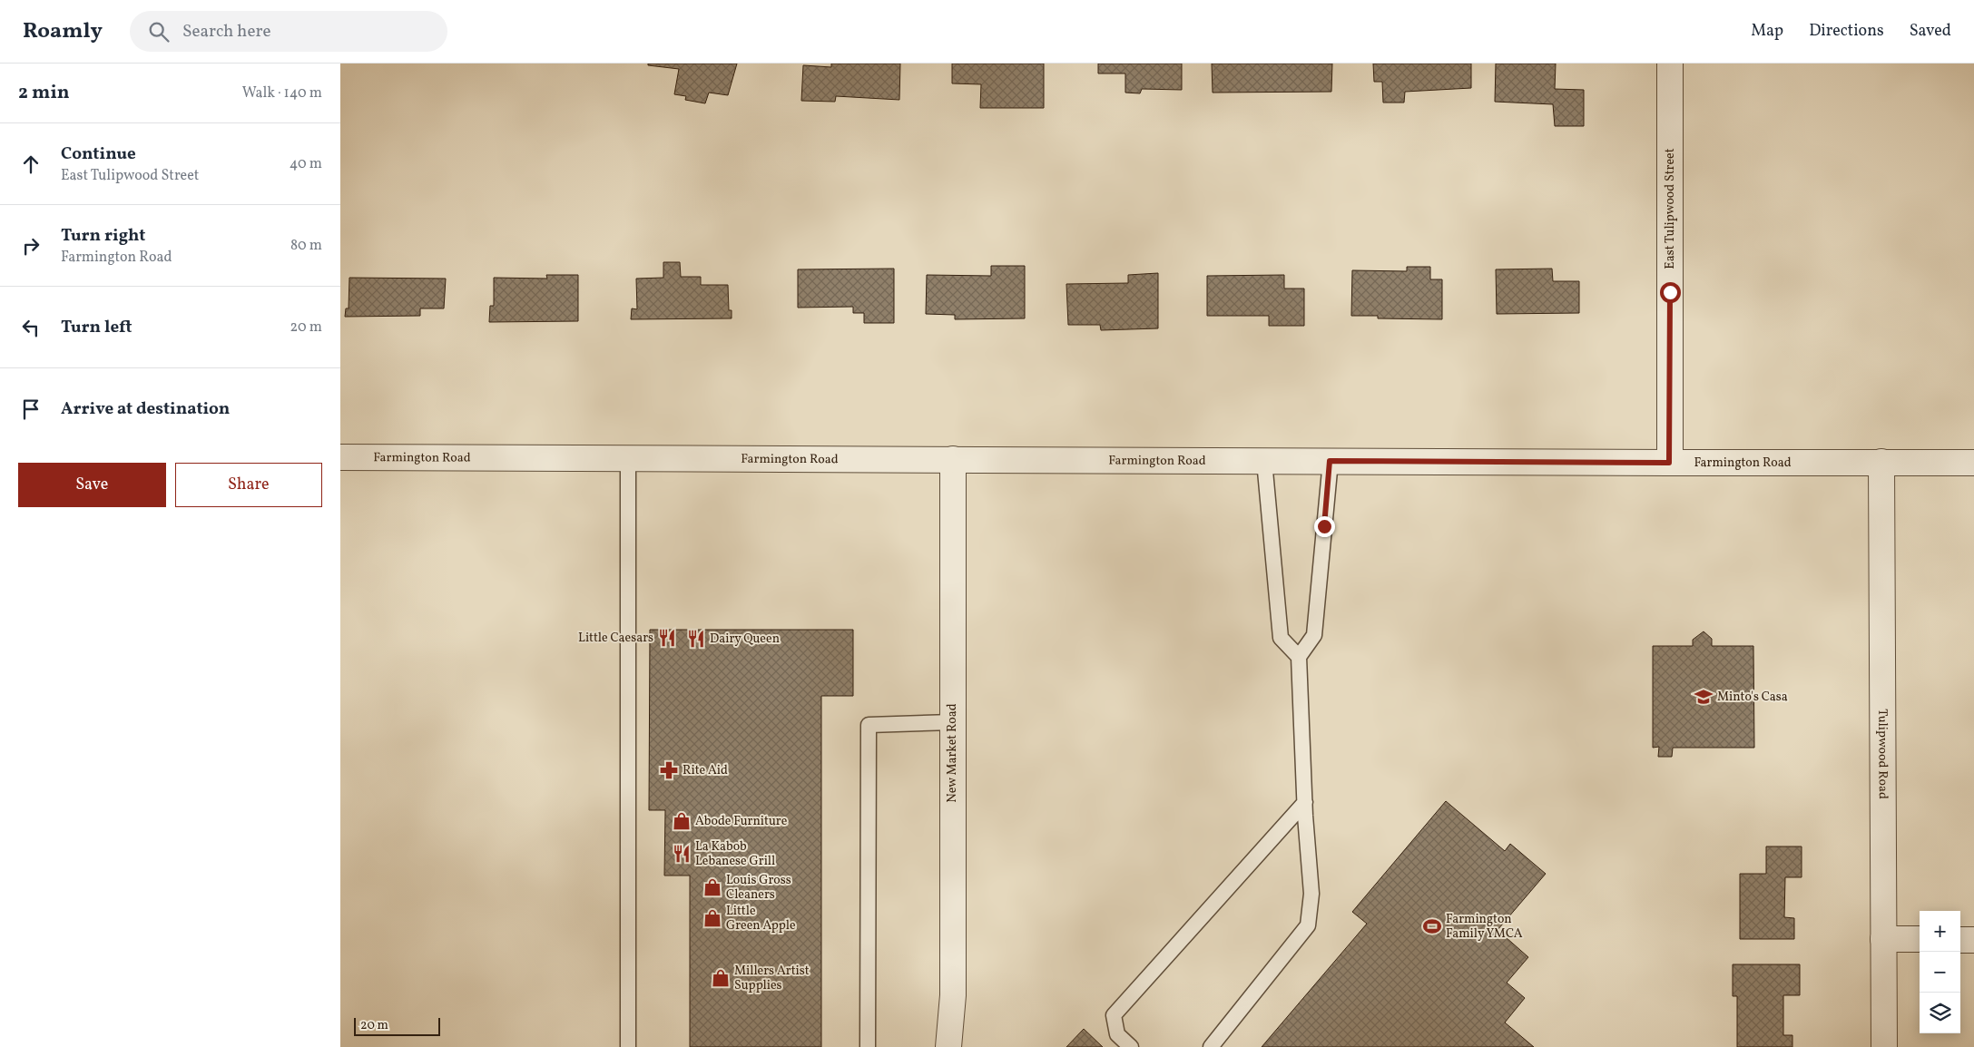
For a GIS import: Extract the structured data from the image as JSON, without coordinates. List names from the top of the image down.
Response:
{
  "streets": {
    "street": [
      "East Tulipwood Street",
      "Farmington Road",
      "New Market Road",
      "Tulipwood Road"
    ]
  },
  "crossings": [
    ["East Tulipwood Street", "Farmington Road"],
    ["Farmington Road", "New Market Road"],
    ["Farmington Road", "Tulipwood Road"]
  ],
  "places": {
    "restaurant": ["Little Caesars", "Dairy Queen", "La Kabob Lebanese Grill"],
    "school or university": ["Minto's Casa"],
    "pharmacy": ["Rite Aid"],
    "shop": [
      "Abode Furniture",
      "Louis Gross Cleaners",
      "Little Green Apple",
      "Millers Artist Supplies"
    ],
    "sports": ["Farmington Family YMCA"]
  },
  "scale_bar": "20 m",
  "page": {
    "header": "Roamly",
    "search": "Search here",
    "nav": ["Map", "Directions", "Saved"],
    "heading": ["2 min", "Walk · 140 m"],
    "list": [
      ["Continue", "East Tulipwood Street", "40 m"],
      ["Turn right", "Farmington Road", "80 m"],
      ["Turn left", "20 m"],
      "Arrive at destination"
    ],
    "buttons": ["Save", "Share"],
    "map_buttons": ["+", "−"],
    "scale": "20 m"
  }
}
